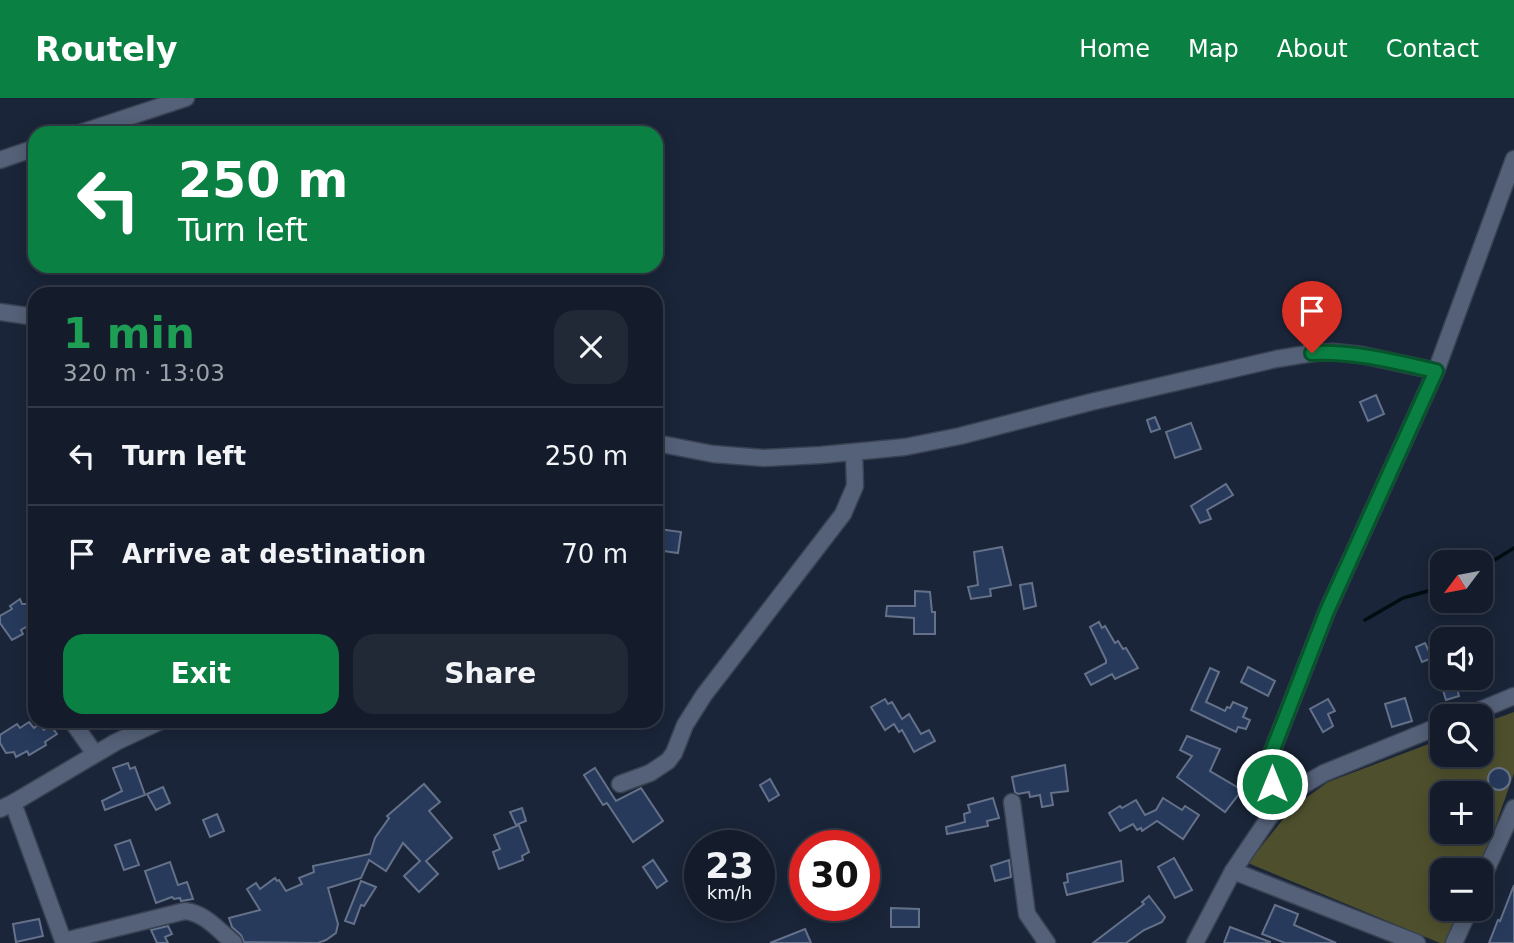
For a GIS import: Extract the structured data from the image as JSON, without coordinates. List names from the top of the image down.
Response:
{
  "north": "bottom left",
  "page": {
    "header": "Routely",
    "nav": [
      "Home",
      "Map",
      "About",
      "Contact"
    ],
    "turn": ["250 m", "Turn left"],
    "heading": ["1 min", "320 m · 13:03"],
    "list": [
      {
        "name": "Turn left",
        "value": "250 m"
      },
      {
        "name": "Arrive at destination",
        "value": "70 m"
      }
    ],
    "map_buttons": ["+", "−"],
    "buttons": ["Exit", "Share"],
    "speed": "23 km/h",
    "limit": "30"
  }
}
